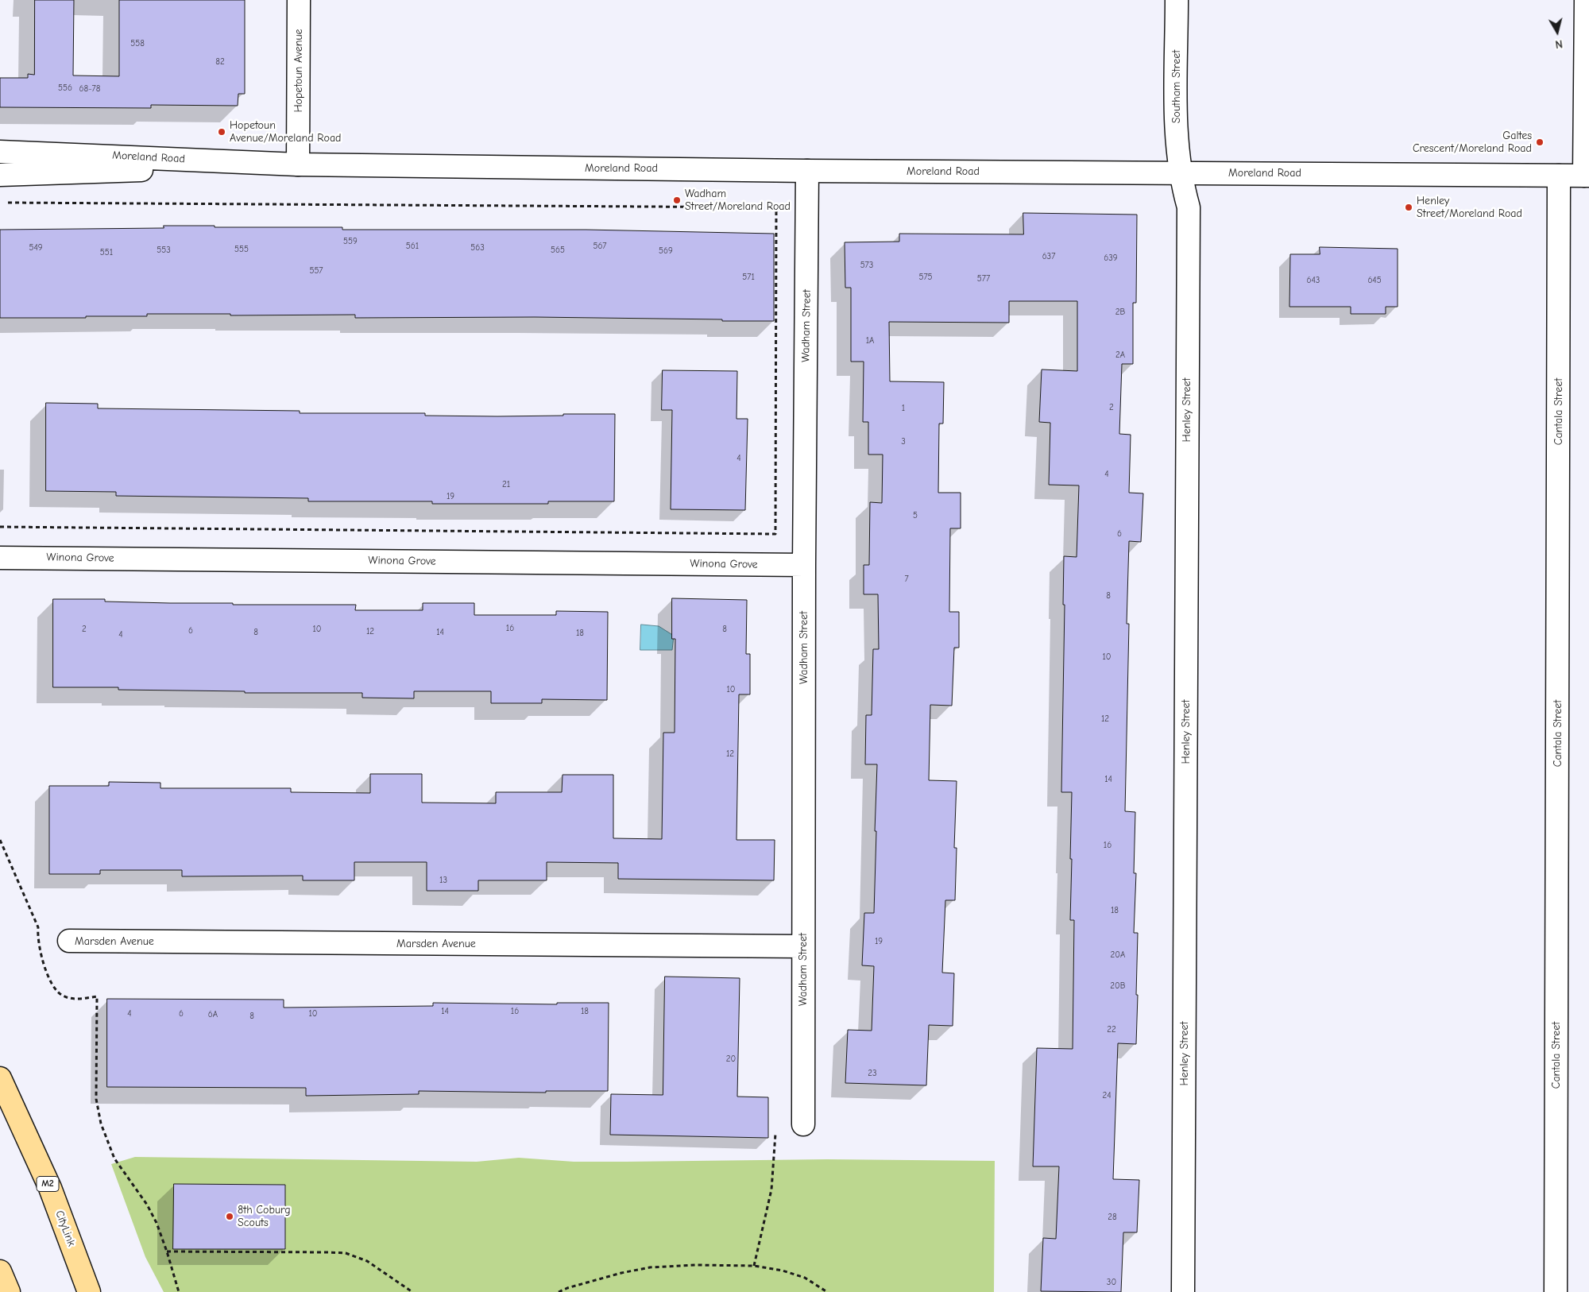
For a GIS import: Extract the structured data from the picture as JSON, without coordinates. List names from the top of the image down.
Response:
{
  "streets": {
    "highway": ["M2", "CityLink"],
    "street": [
      "Hopetoun Avenue",
      "Southam Street",
      "Moreland Road",
      "Wadham Street",
      "Henley Street",
      "Cantala Street",
      "Winona Grove",
      "Marsden Avenue"
    ]
  },
  "crossings": [
    ["Hopetoun Avenue", "Moreland Road"],
    ["Southam Street", "Moreland Road"],
    ["Southam Street", "Henley Street"],
    ["Moreland Road", "Wadham Street"],
    ["Moreland Road", "Henley Street"],
    ["Moreland Road", "Cantala Street"],
    ["Wadham Street", "Winona Grove"],
    ["Wadham Street", "Marsden Avenue"]
  ],
  "places": [
    "Hopetoun Avenue/Moreland Road",
    "Galtes Crescent/Moreland Road",
    "Wadham Street/Moreland Road",
    "Henley Street/Moreland Road",
    "8th Coburg Scouts"
  ],
  "house_numbers": [
    "558",
    "82",
    "556",
    "68-78",
    "559",
    "561",
    "567",
    "549",
    "563",
    "555",
    "553",
    "565",
    "569",
    "551",
    "637",
    "639",
    "573",
    "557",
    "571",
    "575",
    "577",
    "643",
    "645",
    "2B",
    "1A",
    "2A",
    "2",
    "1",
    "3",
    "4",
    "4",
    "21",
    "19",
    "5",
    "6",
    "7",
    "8",
    "16",
    "2",
    "10",
    "8",
    "6",
    "12",
    "8",
    "14",
    "18",
    "4",
    "10",
    "10",
    "12",
    "12",
    "14",
    "16",
    "13",
    "18",
    "19",
    "20A",
    "20B",
    "14",
    "16",
    "18",
    "4",
    "6",
    "10",
    "6A",
    "8",
    "22",
    "20",
    "23",
    "24",
    "28",
    "30"
  ],
  "north": "bottom"
}
